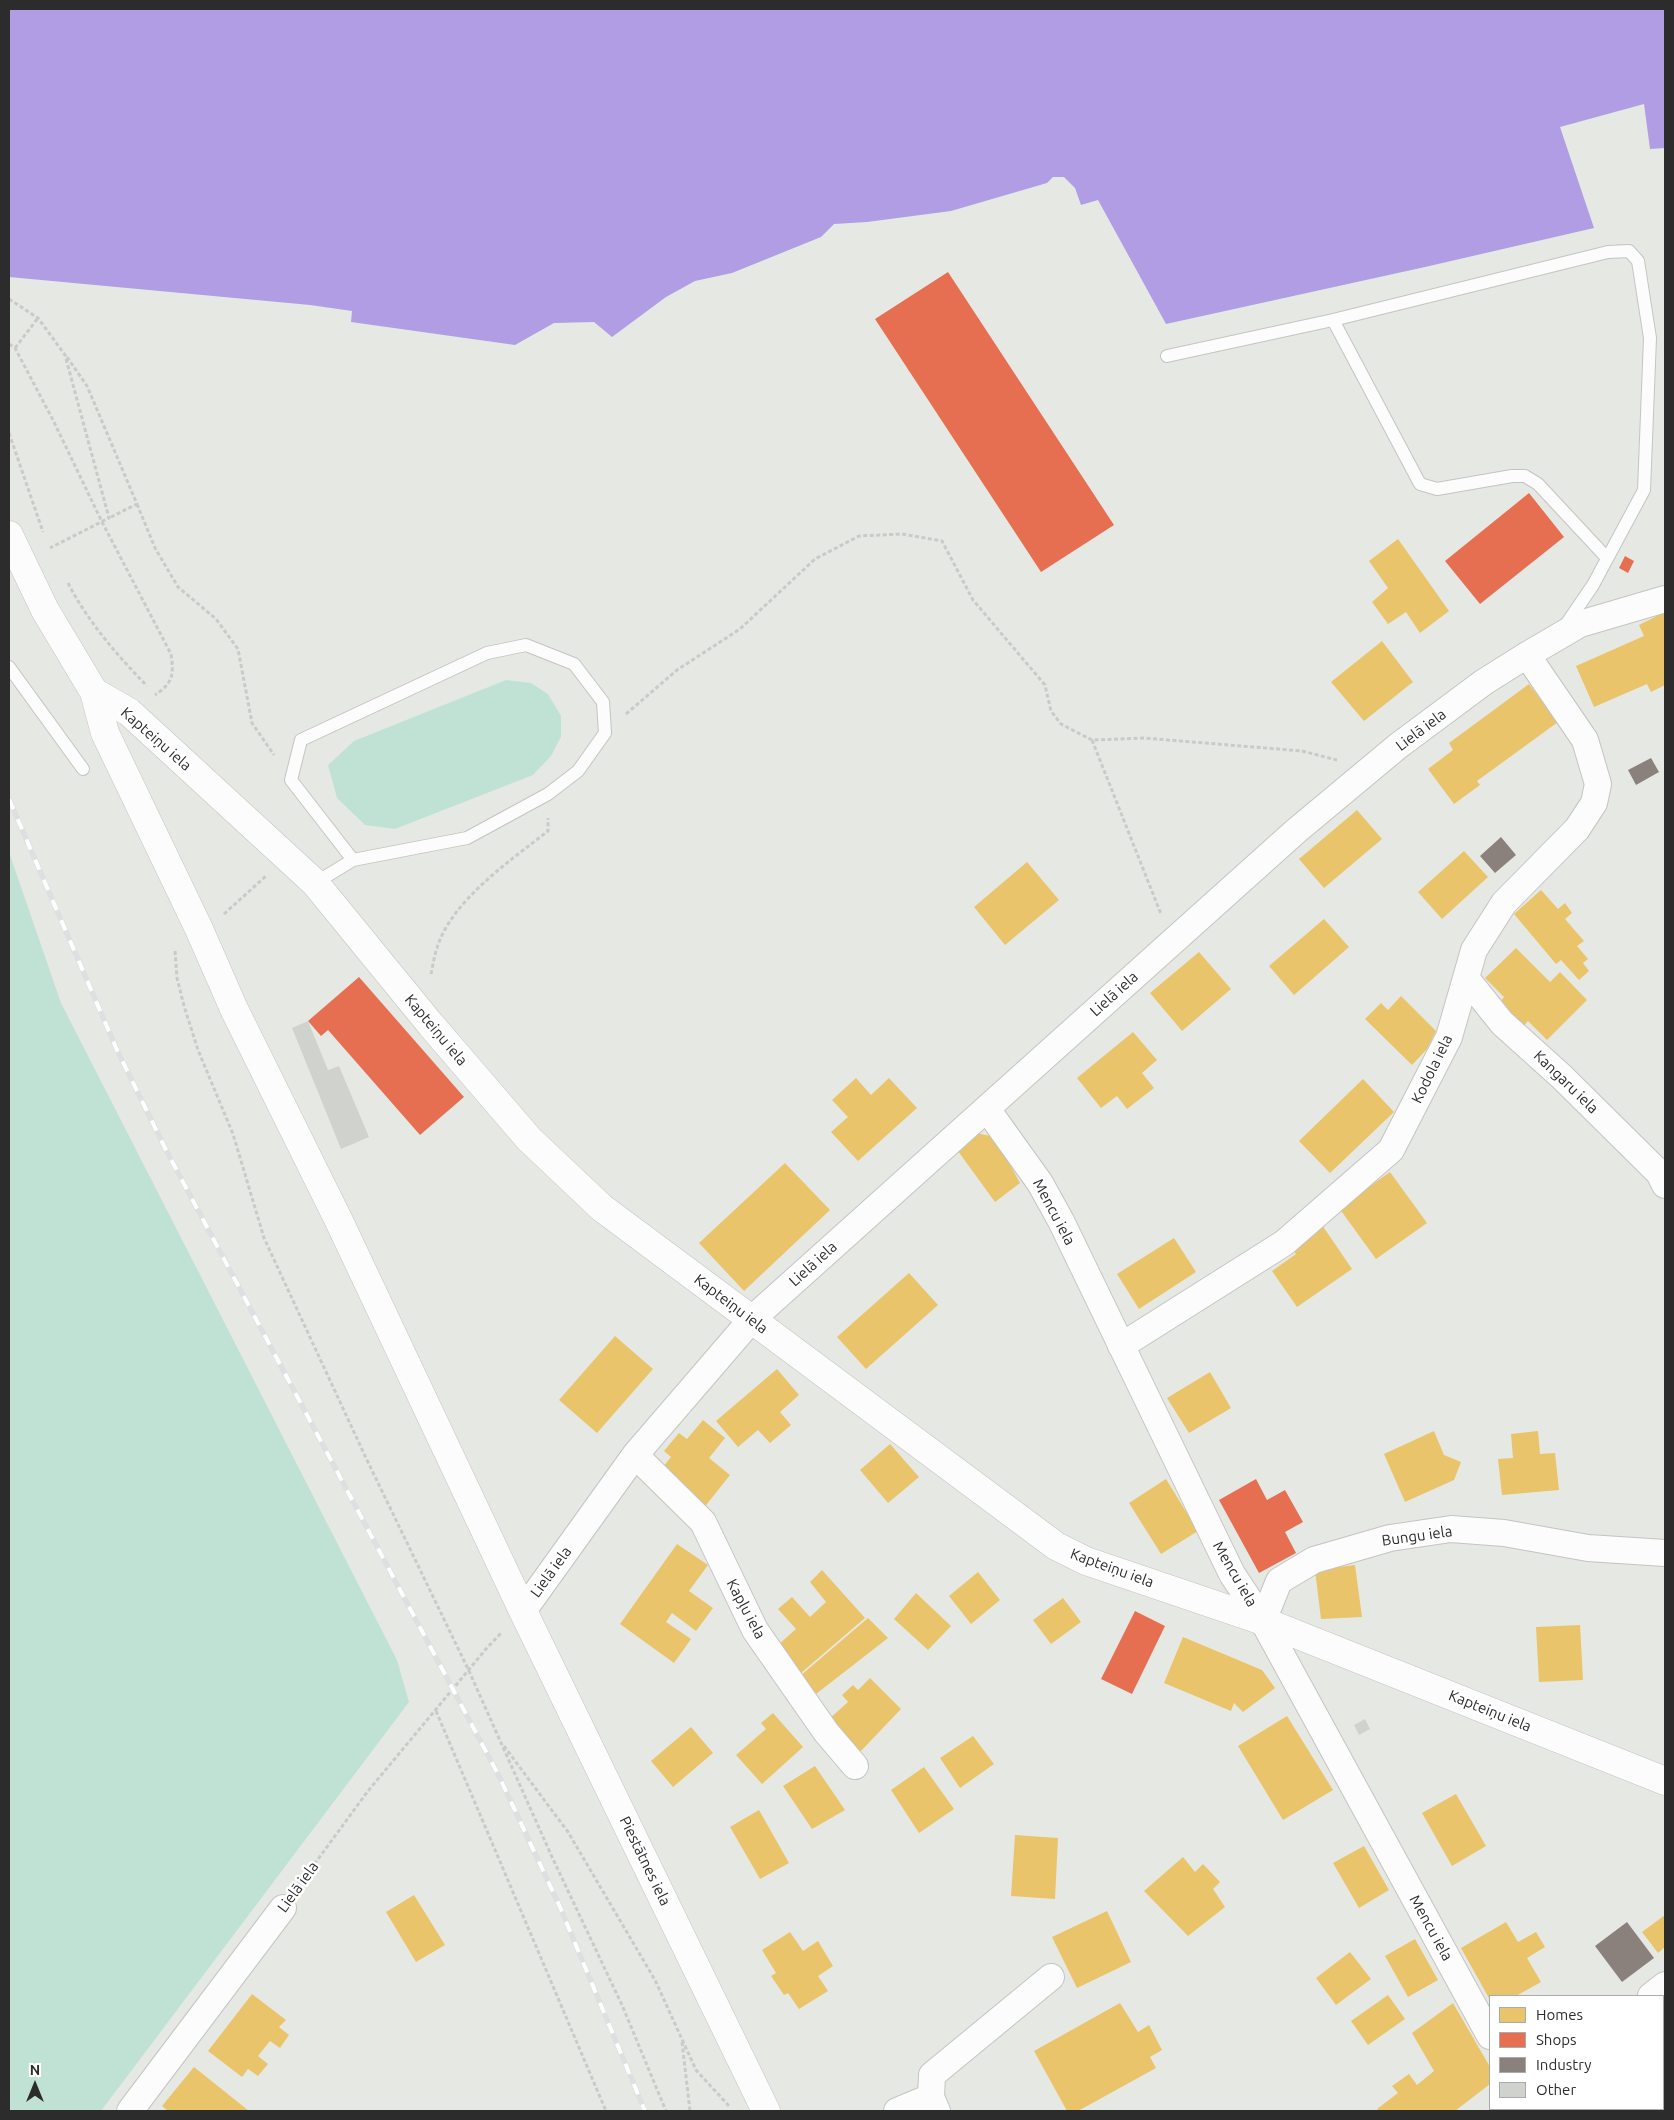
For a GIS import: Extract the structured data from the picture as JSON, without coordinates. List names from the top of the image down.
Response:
{
  "streets": {
    "street": [
      "Lielā iela",
      "Kapteiņu iela",
      "Kodola iela",
      "Kangaru iela",
      "Mencu iela",
      "Bungu iela",
      "Kapļu iela",
      "Piestātnes iela"
    ]
  },
  "crossings": [
    ["Lielā iela", "Kapteiņu iela"],
    ["Lielā iela", "Kodola iela"],
    ["Lielā iela", "Mencu iela"],
    ["Lielā iela", "Kapļu iela"],
    ["Lielā iela", "Piestātnes iela"],
    ["Kapteiņu iela", "Mencu iela"],
    ["Kapteiņu iela", "Bungu iela"],
    ["Kapteiņu iela", "Piestātnes iela"],
    ["Kodola iela", "Kangaru iela"],
    ["Kodola iela", "Mencu iela"],
    ["Mencu iela", "Bungu iela"]
  ],
  "legend": [
    "Homes",
    "Shops",
    "Industry",
    "Other"
  ],
  "north": "top"
}
